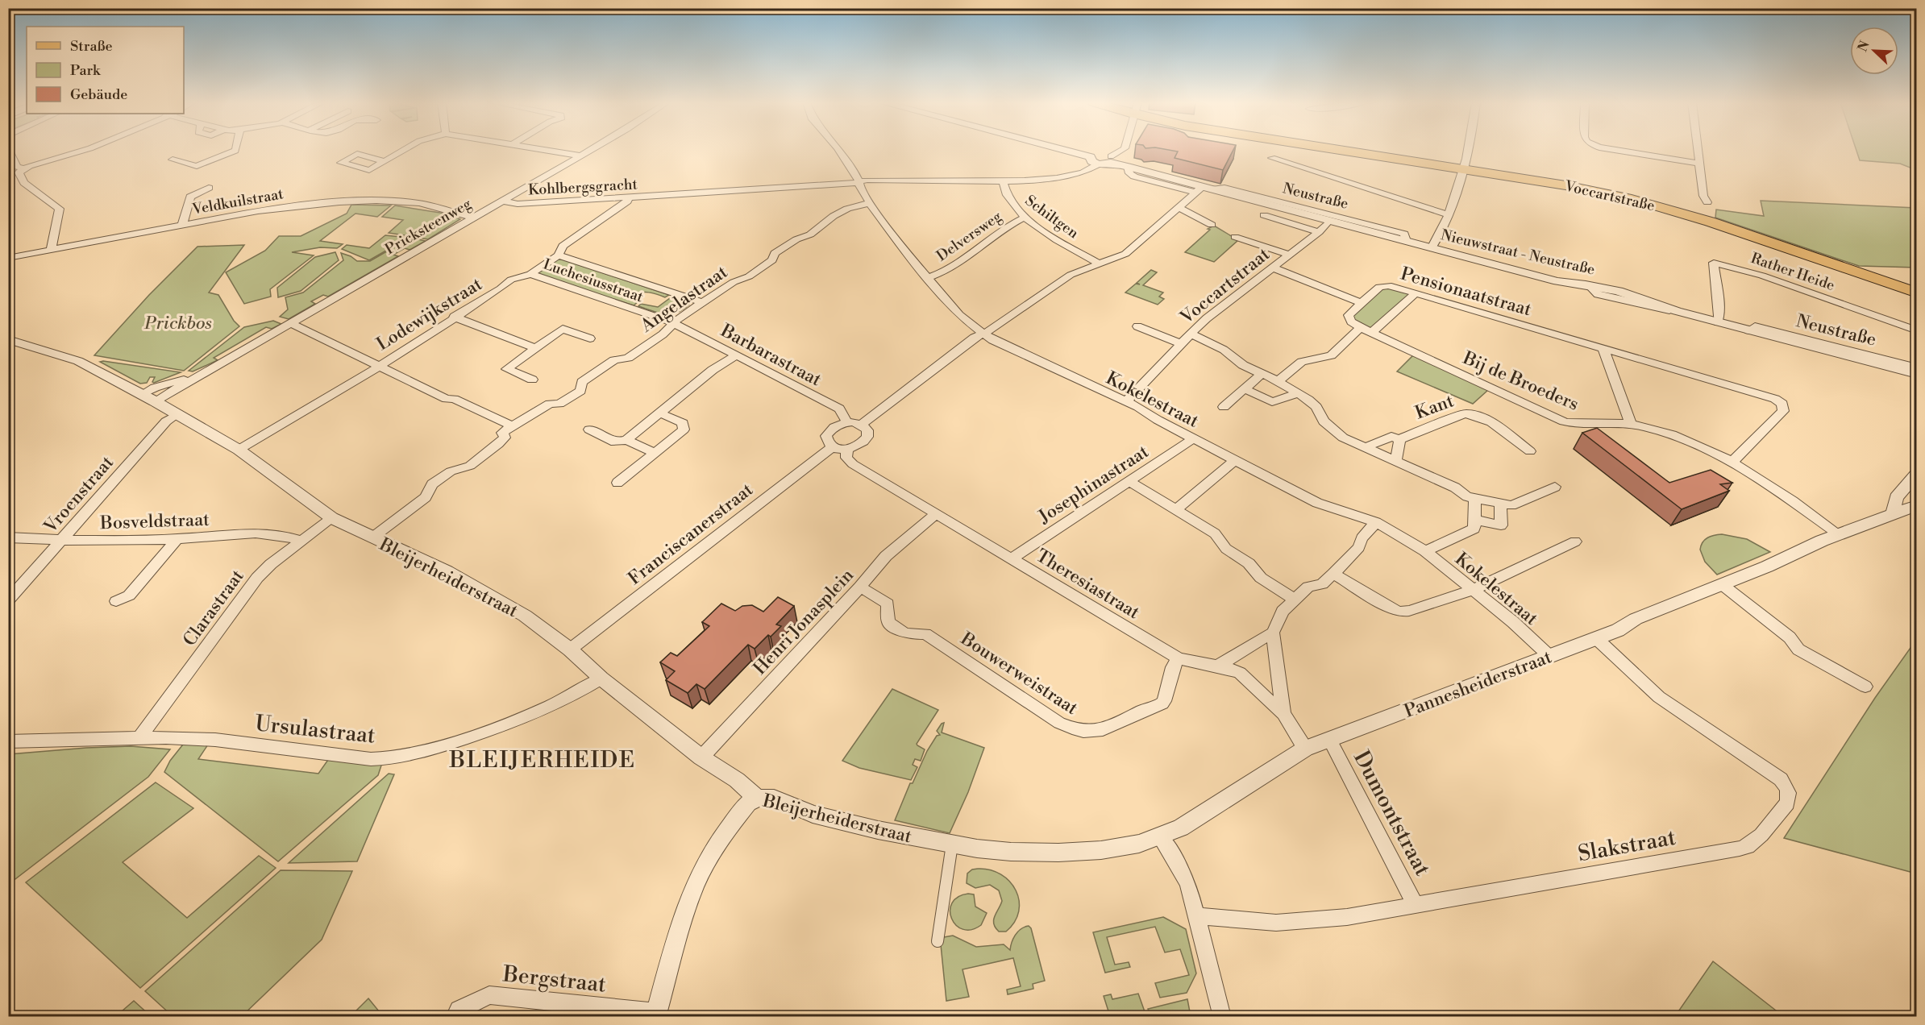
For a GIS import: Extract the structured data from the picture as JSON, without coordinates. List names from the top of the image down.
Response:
{
  "streets": {
    "main road": ["Voccartstraße"],
    "street": [
      "Kohlbergsgracht",
      "Neustraße",
      "Veldkuilstraat",
      "Schiltgen",
      "Pricksteenweg",
      "Delversweg",
      "Nieuwstraat - Neustraße",
      "Rather Heide",
      "Luchesiusstraat",
      "Voccartstraat",
      "Pensionaatstraat",
      "Angelastraat",
      "Lodewijkstraat",
      "Barbarastraat",
      "Bij de Broeders",
      "Kokelestraat",
      "Kant",
      "Josephinastraat",
      "Vroenstraat",
      "Bosveldstraat",
      "Franciscanerstraat",
      "Bleijerheiderstraat",
      "Theresiastraat",
      "Clarastraat",
      "Henri Jonasplein",
      "Bouwerweistraat",
      "Pannesheiderstraat",
      "Ursulastraat",
      "Dumontstraat",
      "Slakstraat",
      "Bergstraat"
    ]
  },
  "crossings": [
    ["Kohlbergsgracht", "Schiltgen"],
    ["Kohlbergsgracht", "Pricksteenweg"],
    ["Kohlbergsgracht", "Lodewijkstraat"],
    ["Kohlbergsgracht", "Kokelestraat"],
    ["Neustraße", "Nieuwstraat - Neustraße"],
    ["Veldkuilstraat", "Pricksteenweg"],
    ["Schiltgen", "Delversweg"],
    ["Pricksteenweg", "Bleijerheiderstraat"],
    ["Delversweg", "Kokelestraat"],
    ["Nieuwstraat - Neustraße", "Rather Heide"],
    ["Nieuwstraat - Neustraße", "Voccartstraat"],
    ["Luchesiusstraat", "Angelastraat"],
    ["Luchesiusstraat", "Lodewijkstraat"],
    ["Luchesiusstraat", "Barbarastraat"],
    ["Voccartstraat", "Kokelestraat"],
    ["Pensionaatstraat", "Bij de Broeders"],
    ["Angelastraat", "Barbarastraat"],
    ["Angelastraat", "Kokelestraat"],
    ["Angelastraat", "Bleijerheiderstraat"],
    ["Lodewijkstraat", "Bleijerheiderstraat"],
    ["Barbarastraat", "Franciscanerstraat"],
    ["Barbarastraat", "Theresiastraat"],
    ["Bij de Broeders", "Pannesheiderstraat"],
    ["Kokelestraat", "Josephinastraat"],
    ["Kokelestraat", "Pannesheiderstraat"],
    ["Josephinastraat", "Theresiastraat"],
    ["Vroenstraat", "Bosveldstraat"],
    ["Vroenstraat", "Bleijerheiderstraat"],
    ["Bosveldstraat", "Clarastraat"],
    ["Franciscanerstraat", "Bleijerheiderstraat"],
    ["Franciscanerstraat", "Theresiastraat"],
    ["Bleijerheiderstraat", "Clarastraat"],
    ["Bleijerheiderstraat", "Henri Jonasplein"],
    ["Bleijerheiderstraat", "Pannesheiderstraat"],
    ["Bleijerheiderstraat", "Ursulastraat"],
    ["Theresiastraat", "Henri Jonasplein"],
    ["Theresiastraat", "Bouwerweistraat"],
    ["Theresiastraat", "Pannesheiderstraat"],
    ["Clarastraat", "Ursulastraat"],
    ["Henri Jonasplein", "Bouwerweistraat"],
    ["Pannesheiderstraat", "Dumontstraat"],
    ["Pannesheiderstraat", "Slakstraat"],
    ["Dumontstraat", "Slakstraat"]
  ],
  "districts": ["BLEIJERHEIDE"],
  "parks": ["Prickbos"],
  "legend": ["Straße", "Park", "Gebäude"],
  "north": "top left"
}
